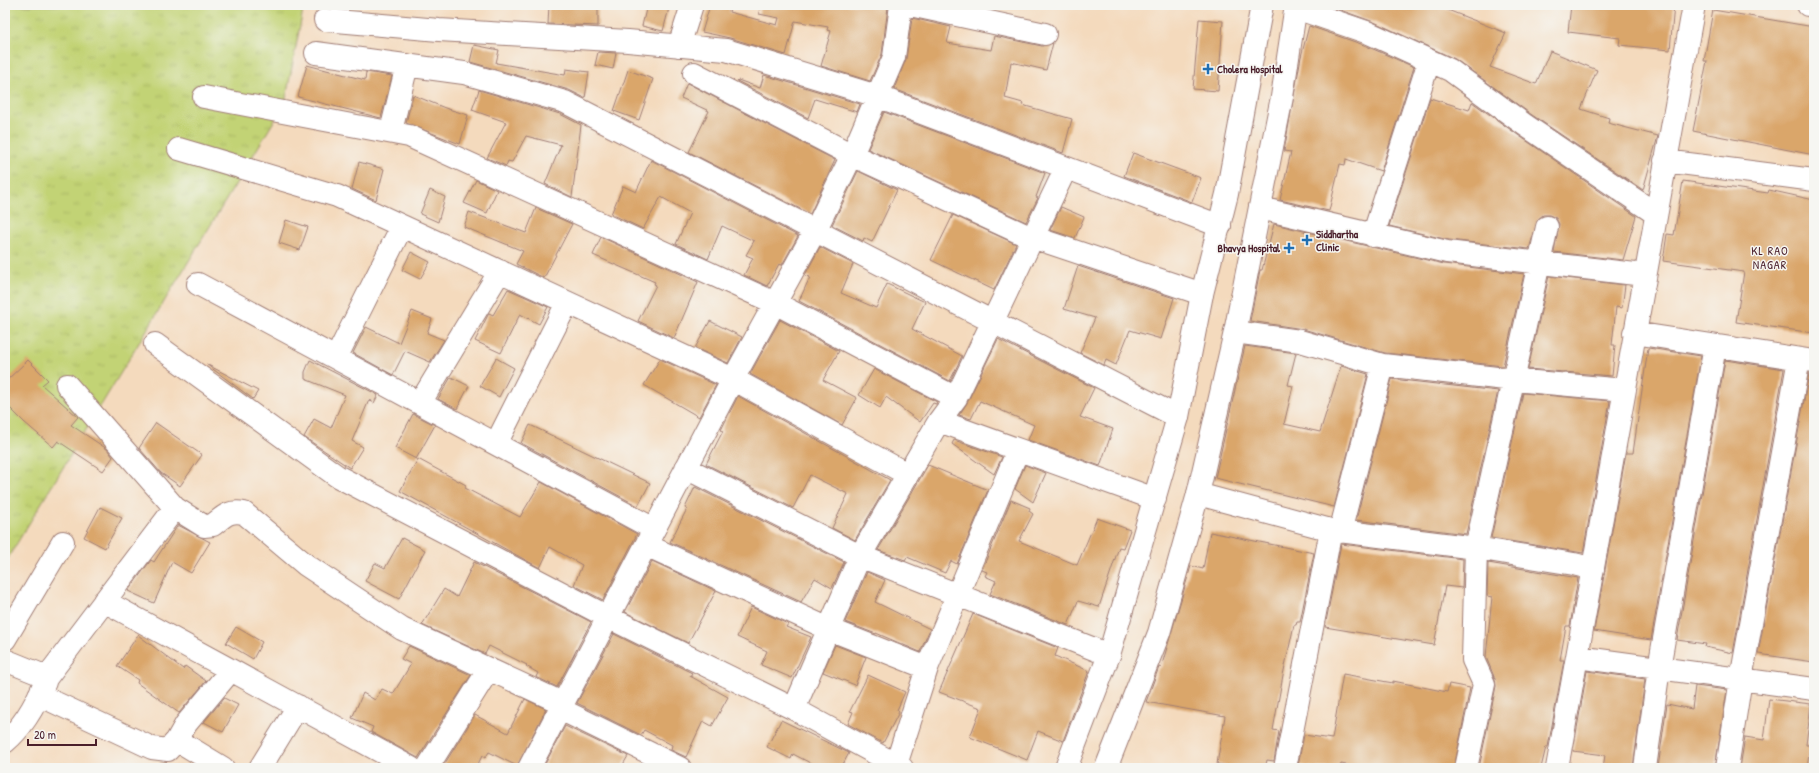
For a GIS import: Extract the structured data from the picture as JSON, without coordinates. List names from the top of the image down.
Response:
{
  "districts": ["KL RAO NAGAR"],
  "places": {
    "health": ["Cholera Hospital", "Siddhartha Clinic", "Bhavya Hospital"]
  },
  "scale_bar": "20 m"
}
